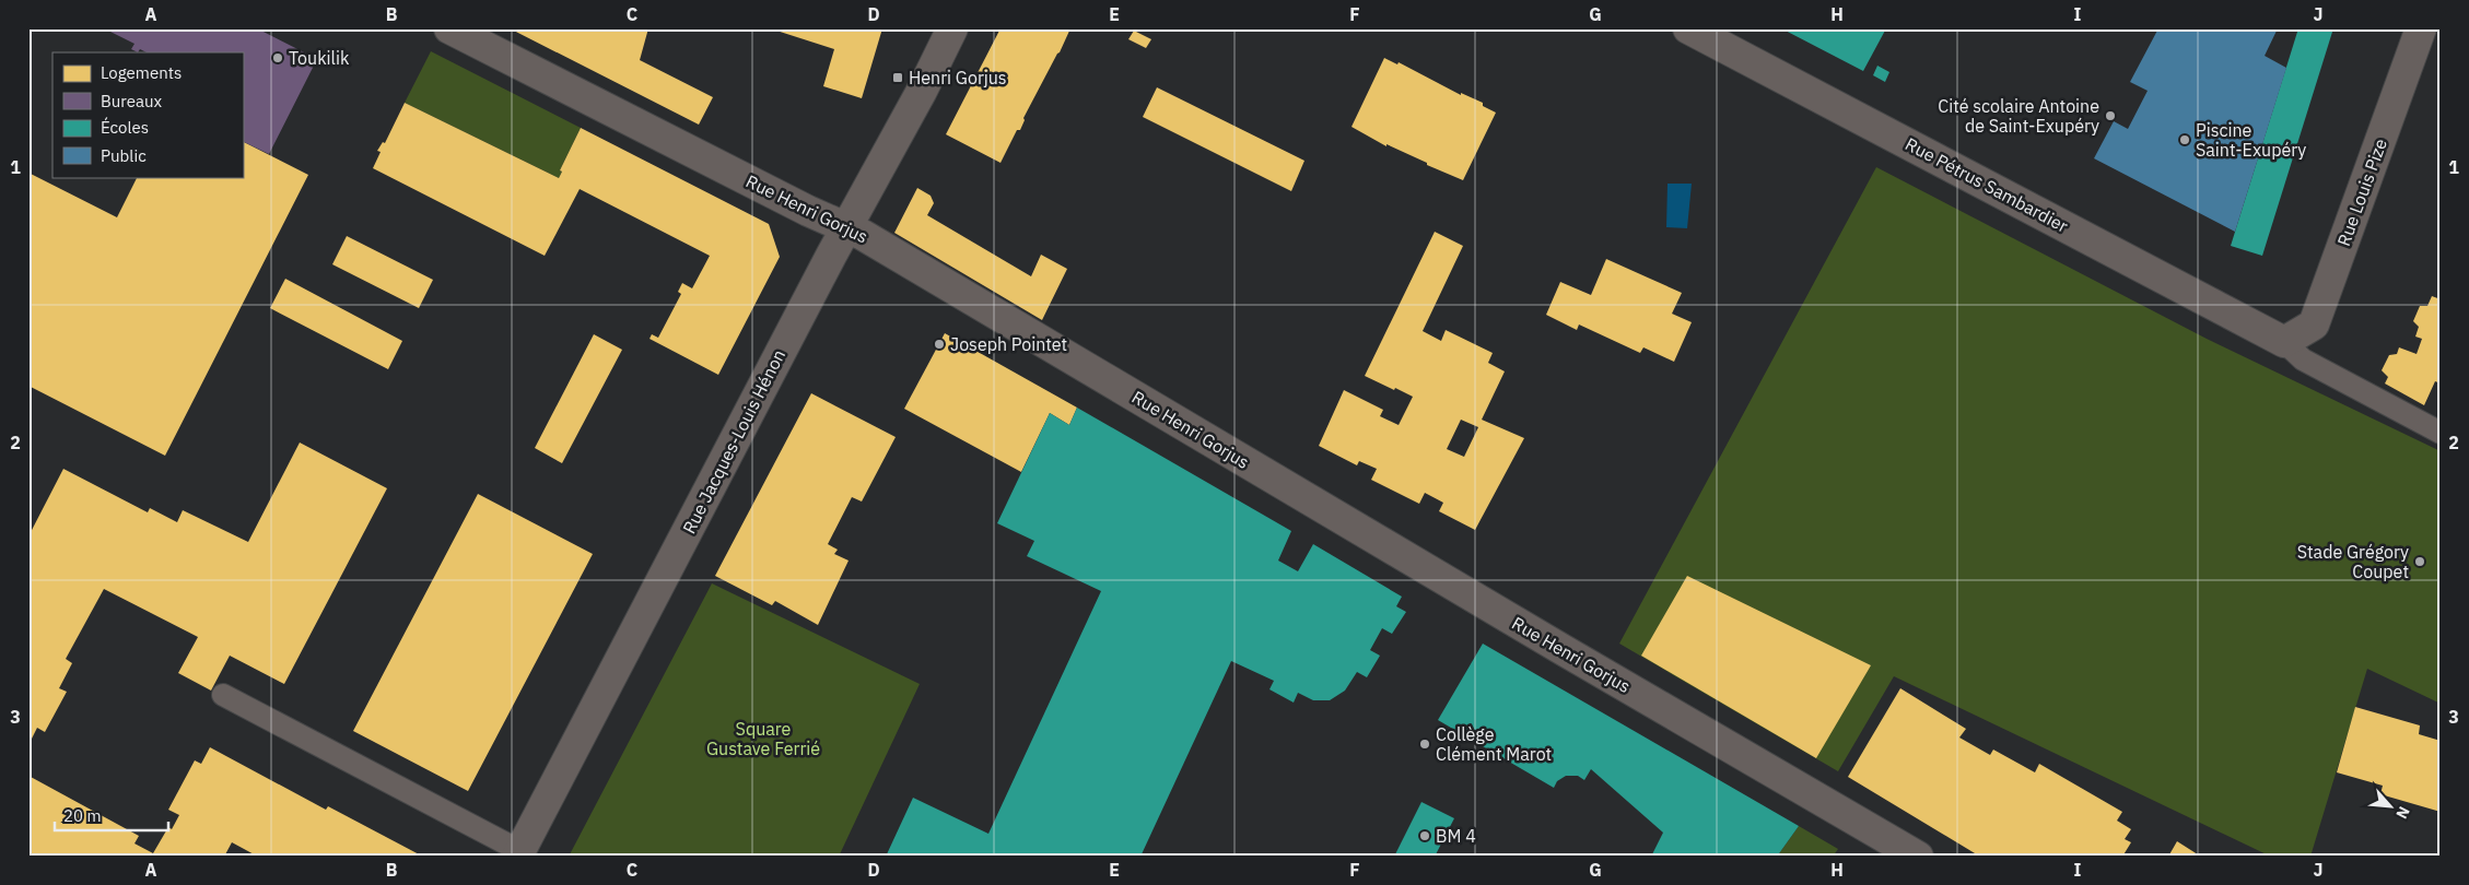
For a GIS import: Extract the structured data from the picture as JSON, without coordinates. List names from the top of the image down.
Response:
{
  "streets": {
    "street": [
      "Rue Pétrus Sambardier",
      "Rue Louis Pize",
      "Rue Henri Gorjus",
      "Rue Jacques-Louis Hénon"
    ]
  },
  "crossings": [
    ["Rue Pétrus Sambardier", "Rue Louis Pize"],
    ["Rue Henri Gorjus", "Rue Jacques-Louis Hénon"]
  ],
  "parks": ["Square Gustave Ferrié"],
  "places": {
    "other": [
      "Toukilik",
      "Cité scolaire Antoine de Saint-Exupéry",
      "Piscine Saint-Exupéry",
      "Joseph Pointet",
      "Stade Grégory Coupet",
      "Collège Clément Marot",
      "BM 4"
    ],
    "transit": ["Henri Gorjus"]
  },
  "legend": [
    "Logements",
    "Bureaux",
    "Écoles",
    "Public"
  ],
  "scale_bar": "20 m",
  "north": "bottom right",
  "grid": {
    "columns": [
      "A",
      "B",
      "C",
      "D",
      "E",
      "F",
      "G",
      "H",
      "I",
      "J"
    ],
    "rows": ["1", "2", "3"]
  }
}
